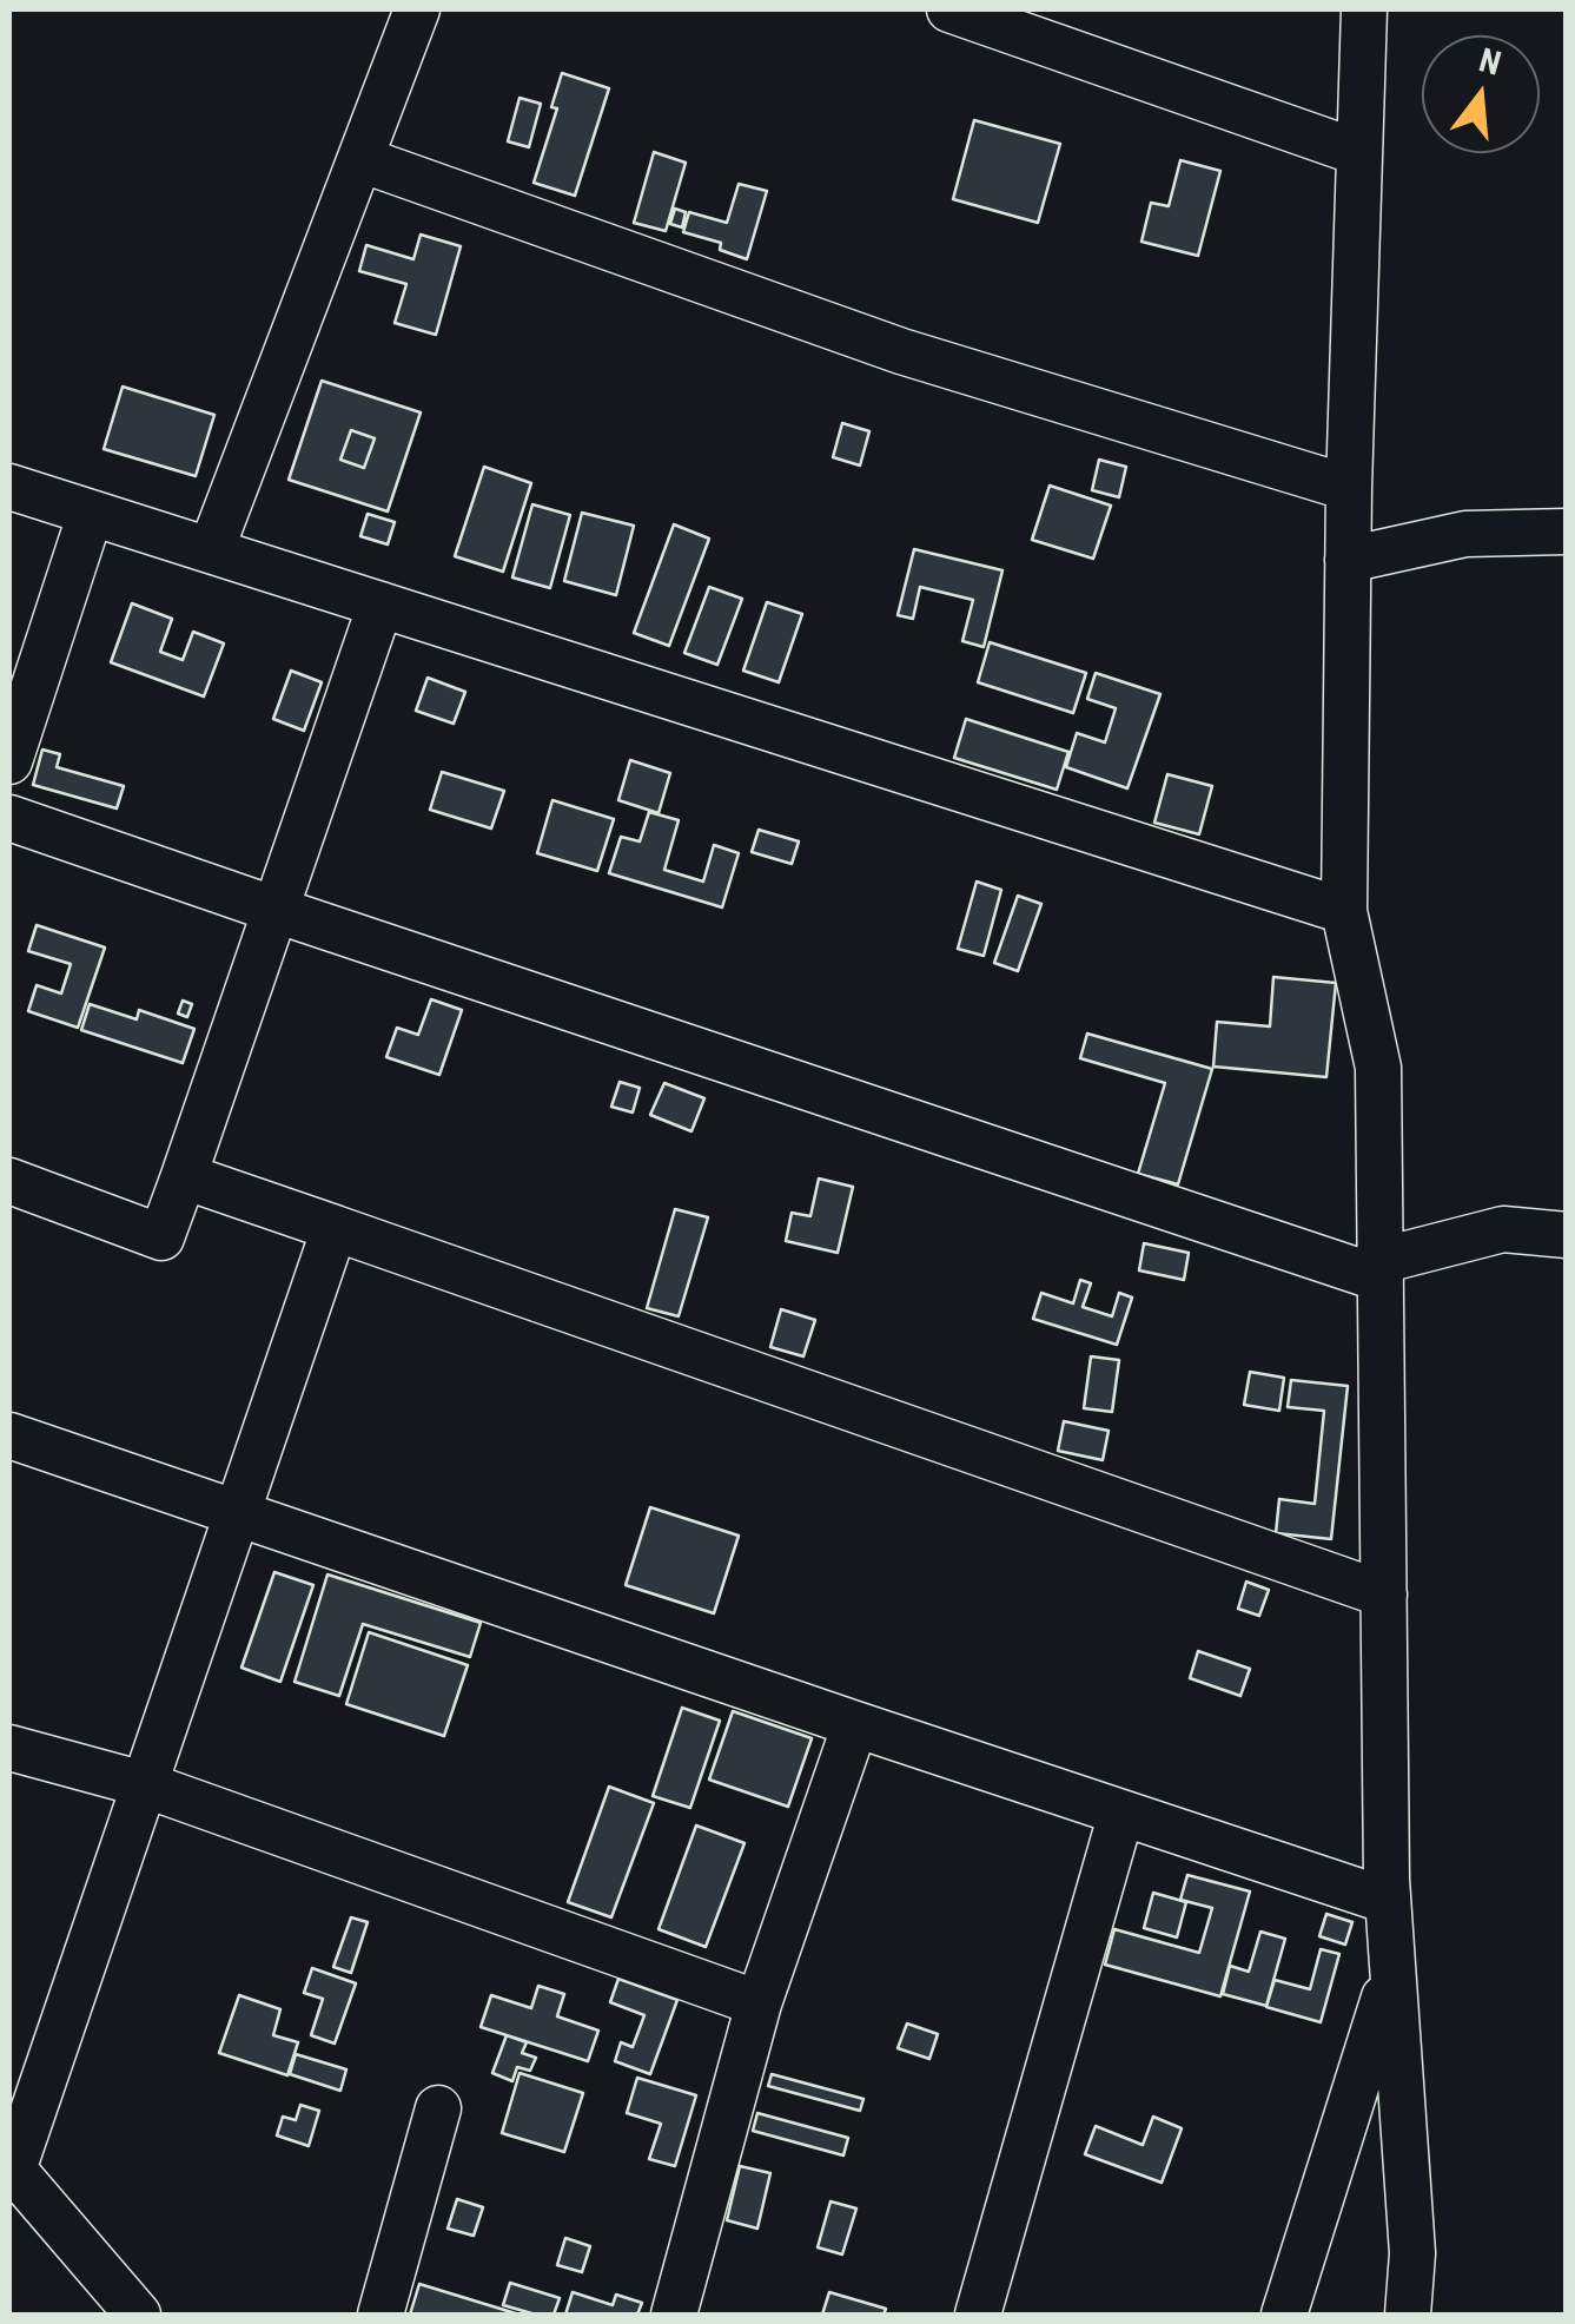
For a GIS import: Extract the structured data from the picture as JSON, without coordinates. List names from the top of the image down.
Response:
{
  "north": "top"
}
